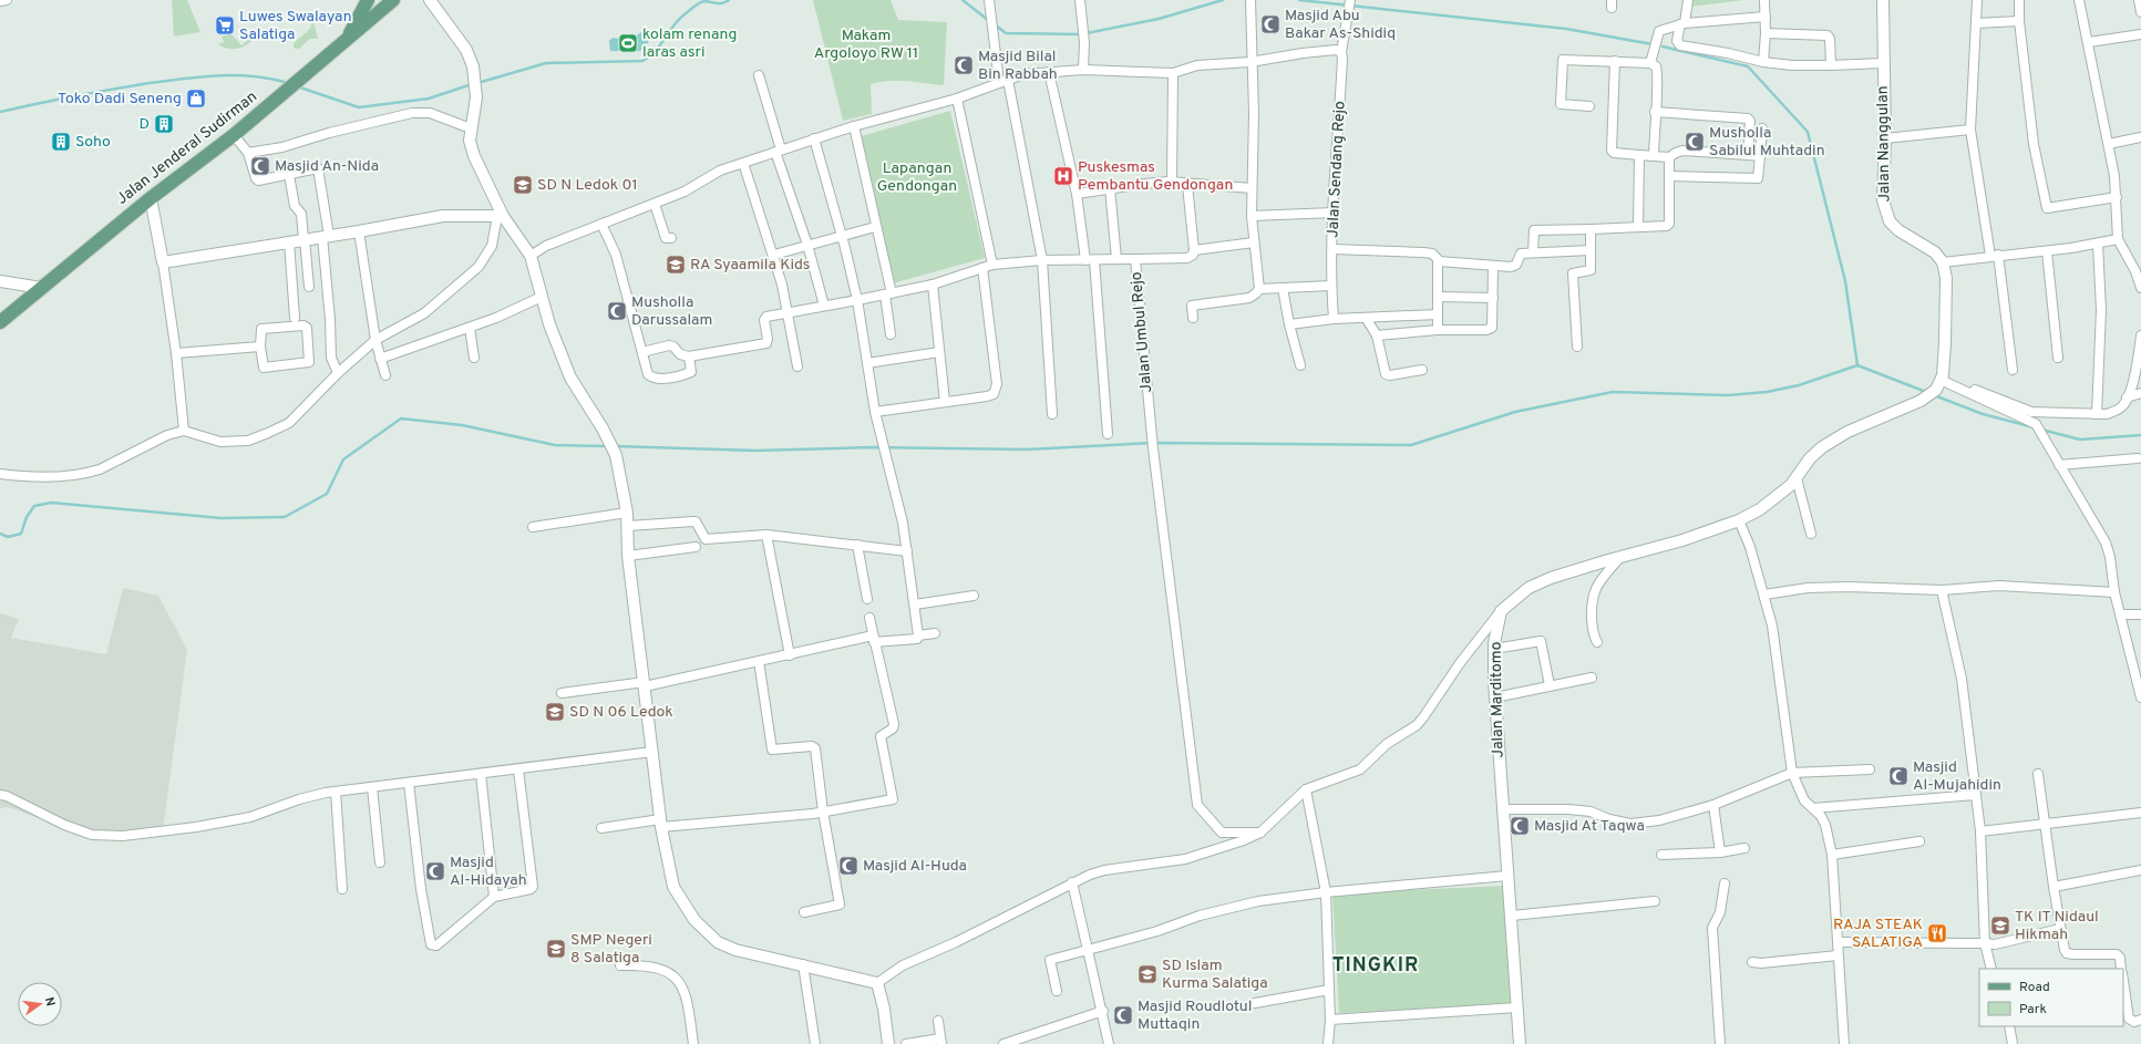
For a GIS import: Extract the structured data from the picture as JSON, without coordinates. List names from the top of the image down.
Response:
{
  "streets": {
    "main road": ["Jalan Jenderal Sudirman"],
    "street": [
      "Jalan Nanggulan",
      "Jalan Sendang Rejo",
      "Jalan Umbul Rejo",
      "Jalan Marditomo"
    ]
  },
  "districts": ["TINGKIR"],
  "parks": ["Makam Argoloyo RW 11", "Lapangan Gendongan"],
  "places": {
    "mosque": [
      "Masjid Abu Bakar As-Shidiq",
      "Masjid Bilal Bin Rabbah",
      "Musholla Sabilul Muhtadin",
      "Masjid An-Nida",
      "Musholla Darussalam",
      "Masjid Al-Mujahidin",
      "Masjid At Taqwa",
      "Masjid Al-Huda",
      "Masjid Al-Hidayah",
      "Masjid Roudlotul Muttaqin"
    ],
    "supermarket": ["Luwes Swalayan Salatiga"],
    "sports": ["kolam renang laras asri"],
    "shop": ["Toko Dadi Seneng"],
    "building": ["D", "Soho"],
    "hospital": ["Puskesmas Pembantu Gendongan"],
    "school or university": [
      "SD N Ledok 01",
      "RA Syaamila Kids",
      "SD N 06 Ledok",
      "TK IT Nidaul Hikmah",
      "SMP Negeri 8 Salatiga",
      "SD Islam Kurma Salatiga"
    ],
    "restaurant": ["RAJA STEAK SALATIGA"]
  },
  "legend": ["Road", "Park"],
  "north": "right"
}
